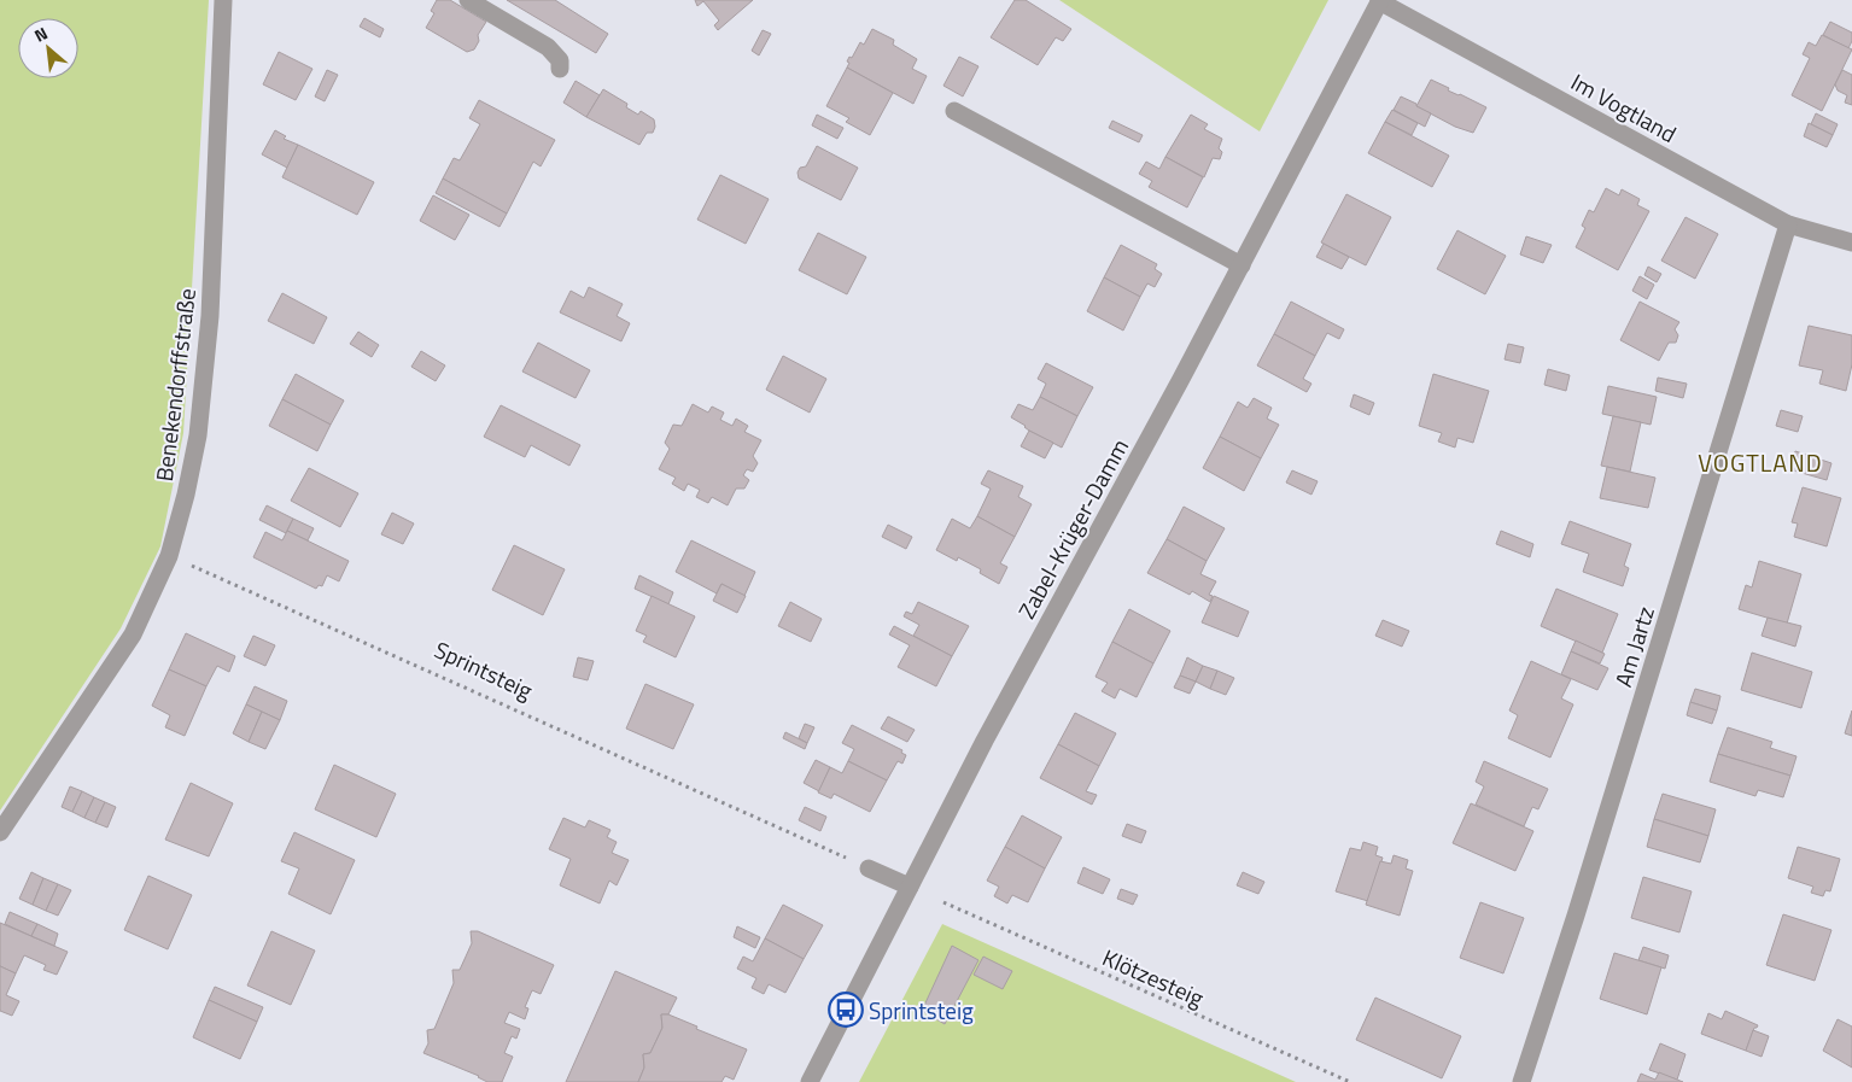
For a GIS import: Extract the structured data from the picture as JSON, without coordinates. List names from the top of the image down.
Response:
{
  "streets": {
    "street": [
      "Im Vogtland",
      "Benekendorffstraße",
      "Zabel-Krüger-Damm",
      "Am Jartz"
    ],
    "path": ["Sprintsteig", "Klötzesteig"]
  },
  "crossings": [
    ["Im Vogtland", "Zabel-Krüger-Damm"],
    ["Im Vogtland", "Am Jartz"],
    ["Benekendorffstraße", "Sprintsteig"]
  ],
  "districts": ["VOGTLAND"],
  "places": {
    "bus stop": ["Sprintsteig"]
  },
  "north": "top left"
}
